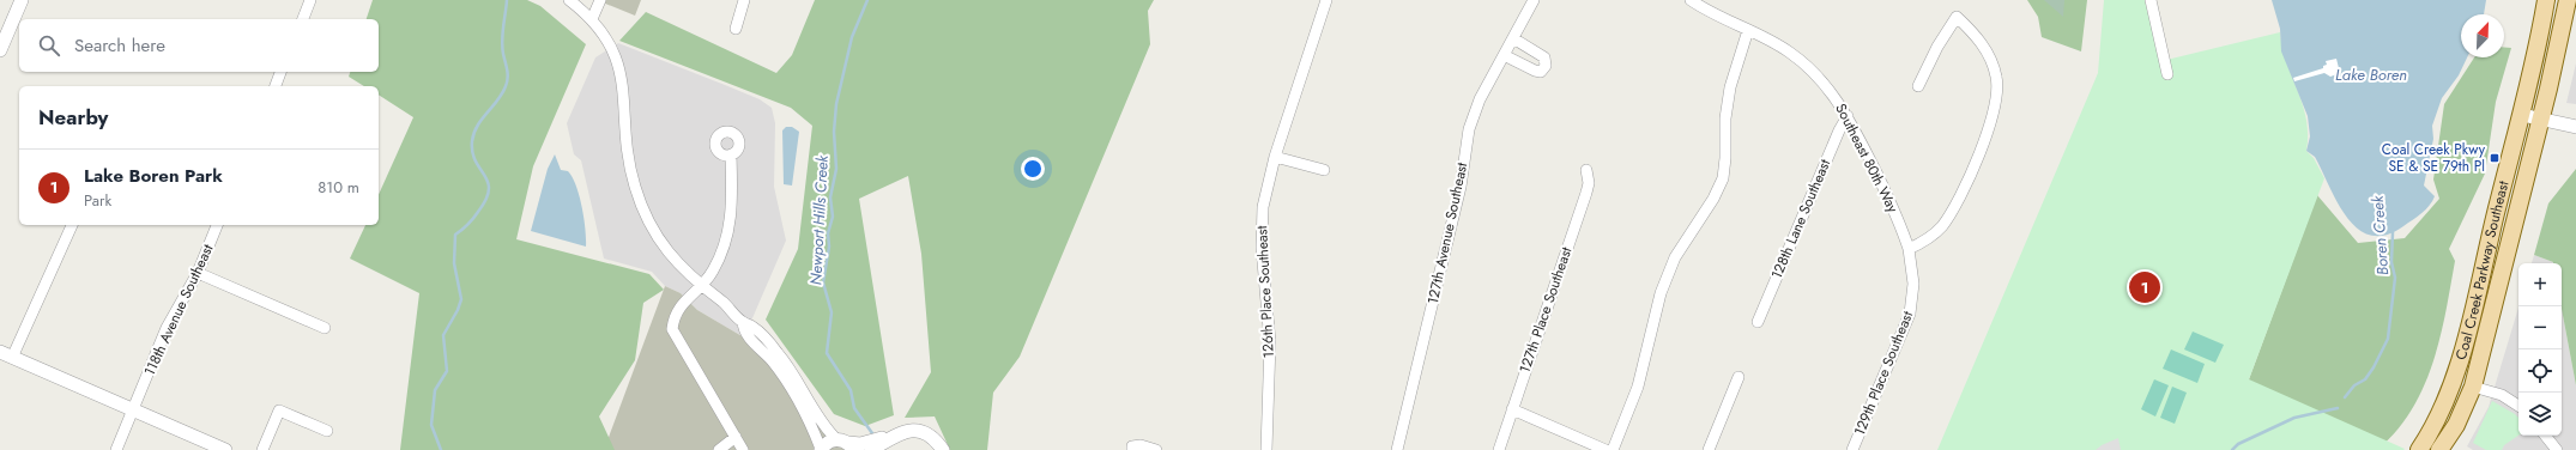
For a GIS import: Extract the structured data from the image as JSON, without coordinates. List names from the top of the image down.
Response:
{
  "streets": {
    "main road": ["Coal Creek Parkway Southeast"],
    "street": [
      "Southeast 80th Way",
      "128th Lane Southeast",
      "127th Avenue Southeast",
      "126th Place Southeast",
      "118th Avenue Southeast",
      "127th Place Southeast",
      "129th Place Southeast"
    ]
  },
  "crossings": [
    ["Southeast 80th Way", "128th Lane Southeast"],
    ["Southeast 80th Way", "129th Place Southeast"]
  ],
  "water": ["Lake Boren", "Newport Hills Creek", "Boren Creek"],
  "places": {
    "transit": ["Coal Creek Pkwy SE & SE 79th Pl"]
  },
  "north": "top right",
  "page": {
    "search": "Search here",
    "heading": "Nearby",
    "list": [
      {
        "mark": "1",
        "name": "Lake Boren Park",
        "note": "Park",
        "value": "810 m"
      }
    ],
    "map_buttons": ["+", "−"],
    "pins": "1"
  }
}
